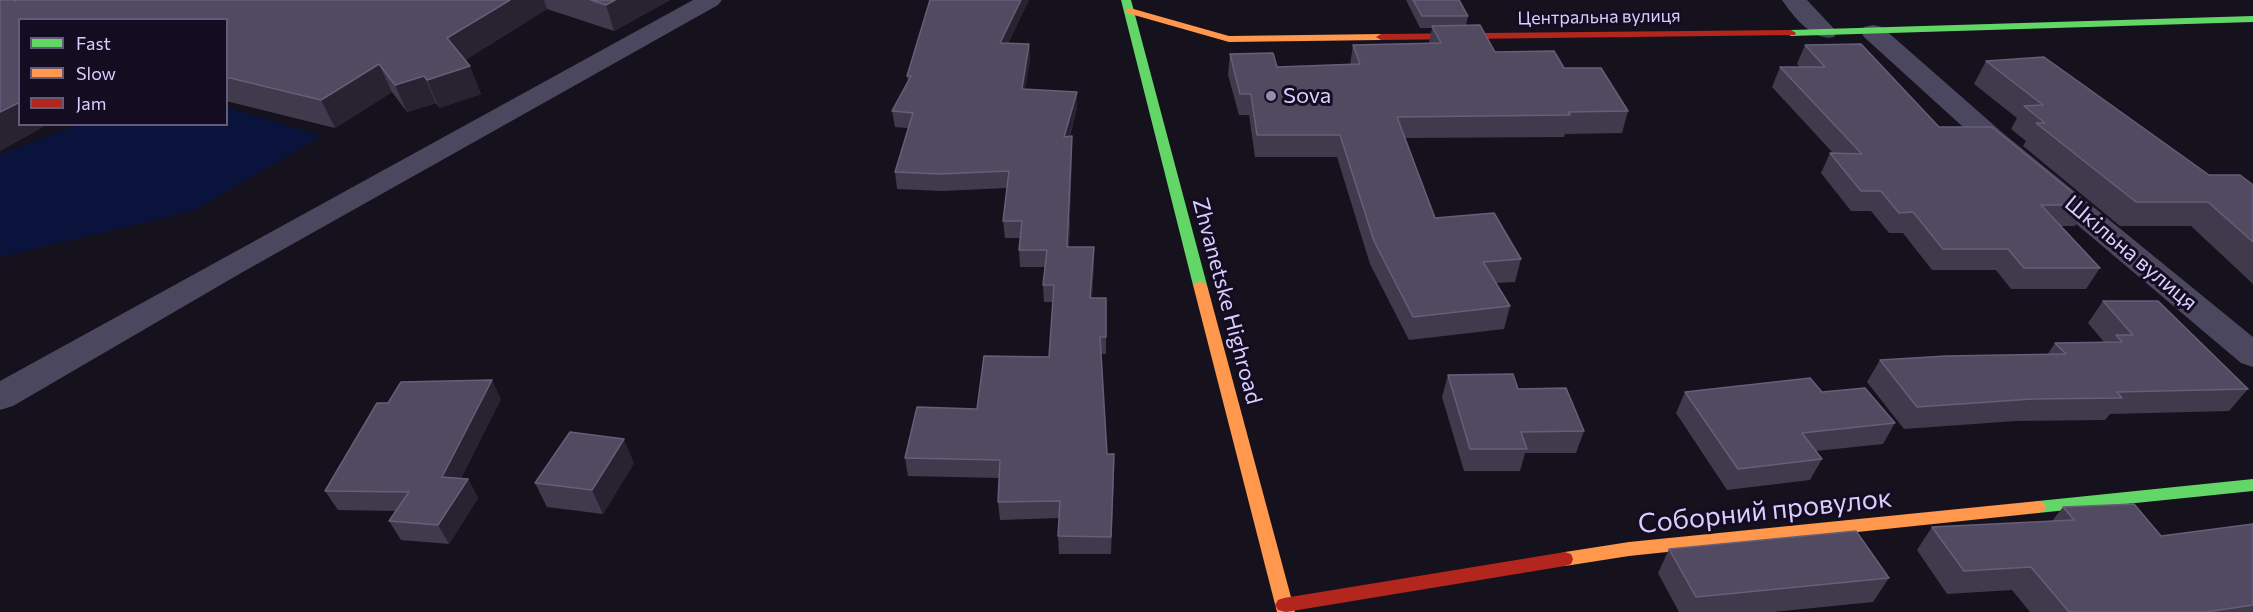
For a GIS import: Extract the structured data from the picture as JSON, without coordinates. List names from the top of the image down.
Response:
{
  "streets": {
    "street": [
      "Центральна вулиця",
      "Шкільна вулиця",
      "Zhvanetske Highroad",
      "Соборний провулок"
    ]
  },
  "crossings": [
    ["Центральна вулиця", "Шкільна вулиця"],
    ["Центральна вулиця", "Zhvanetske Highroad"],
    ["Zhvanetske Highroad", "Соборний провулок"]
  ],
  "places": ["Sova"],
  "legend": ["Fast", "Slow", "Jam"]
}
